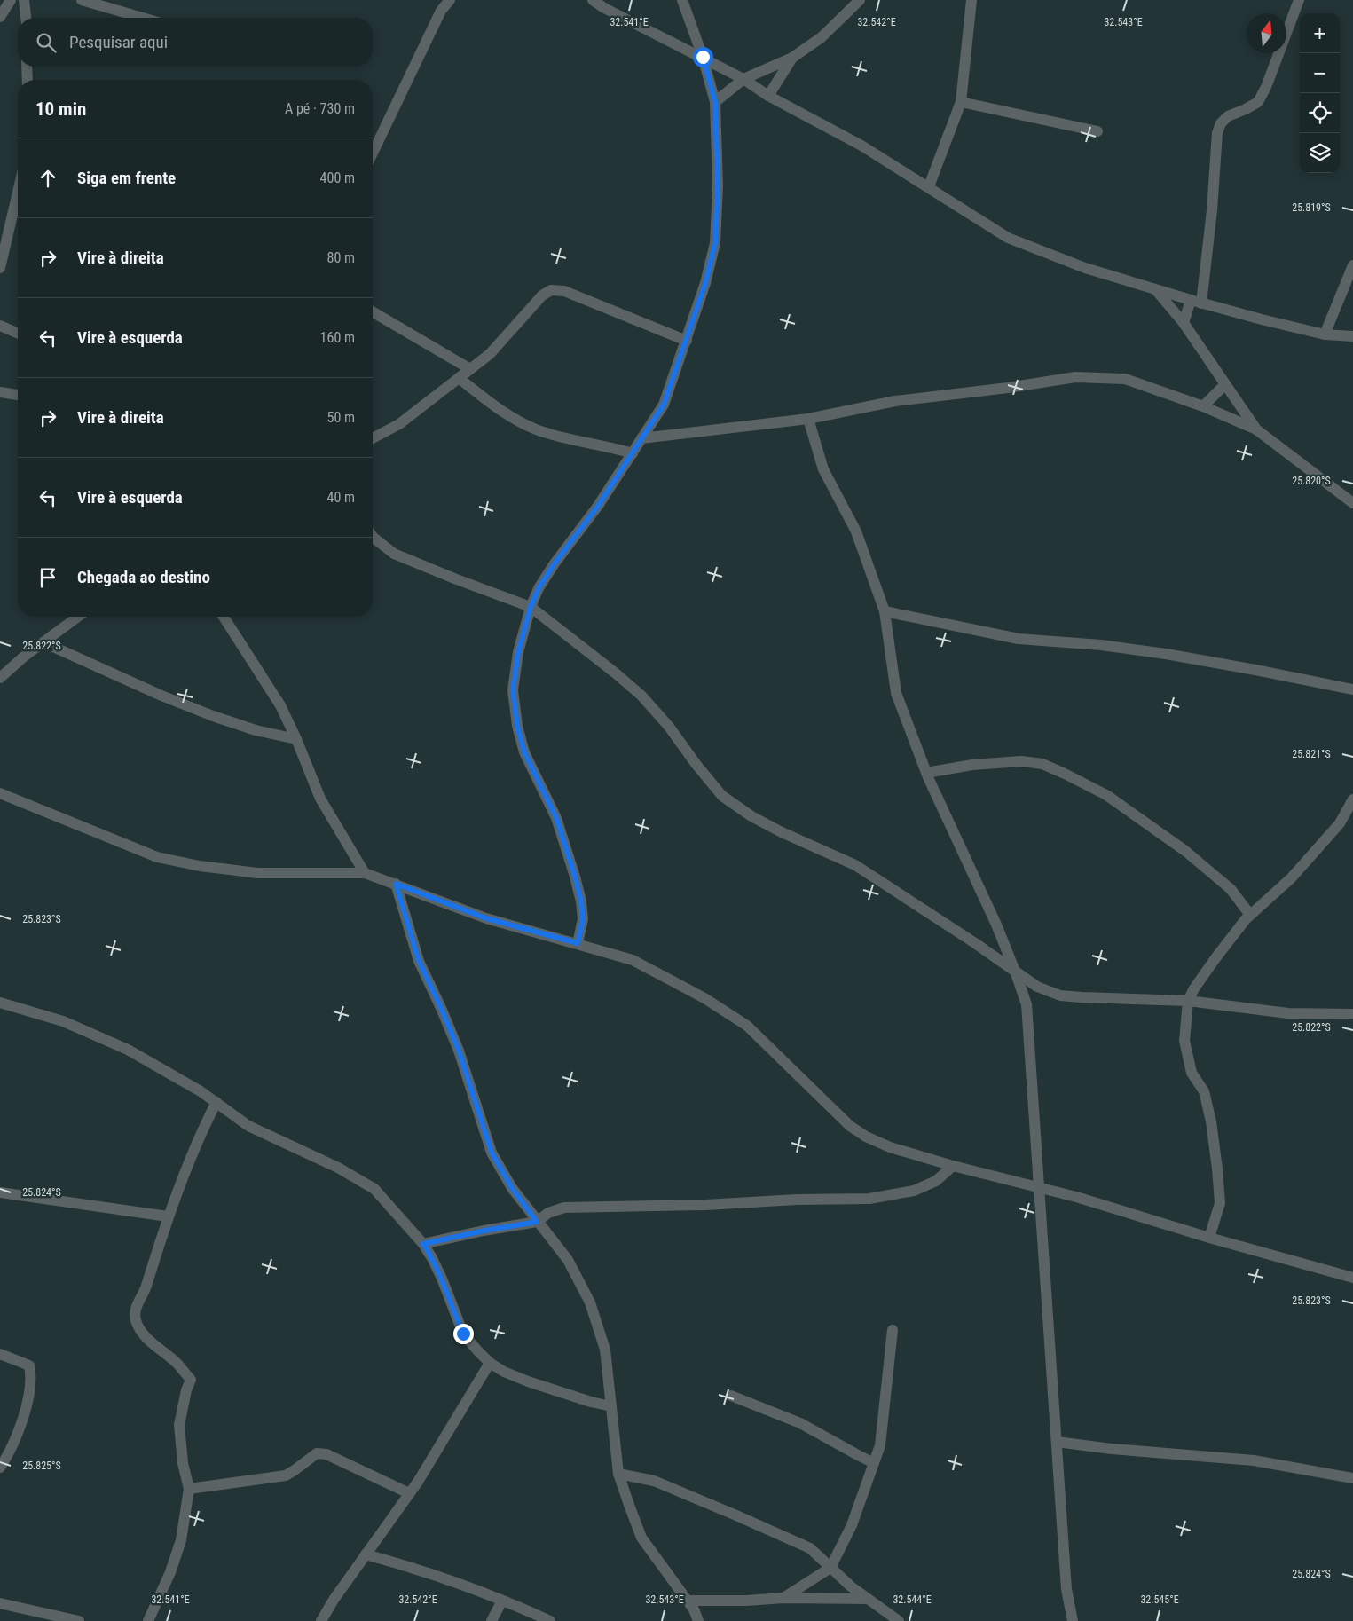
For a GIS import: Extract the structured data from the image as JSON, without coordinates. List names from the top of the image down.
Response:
{
  "north": "top",
  "page": {
    "map_buttons": ["+", "−"],
    "search": "Pesquisar aqui",
    "heading": ["10 min", "A pé · 730 m"],
    "list": [
      ["Siga em frente", "400 m"],
      ["Vire à direita", "80 m"],
      ["Vire à esquerda", "160 m"],
      ["Vire à direita", "50 m"],
      ["Vire à esquerda", "40 m"],
      "Chegada ao destino"
    ]
  },
  "coordinates": [
    "32.541°E",
    "32.542°E",
    "32.543°E",
    "25.819°S",
    "25.820°S",
    "25.822°S",
    "25.821°S",
    "25.823°S",
    "25.824°S",
    "25.825°S",
    "32.544°E",
    "32.545°E"
  ]
}
